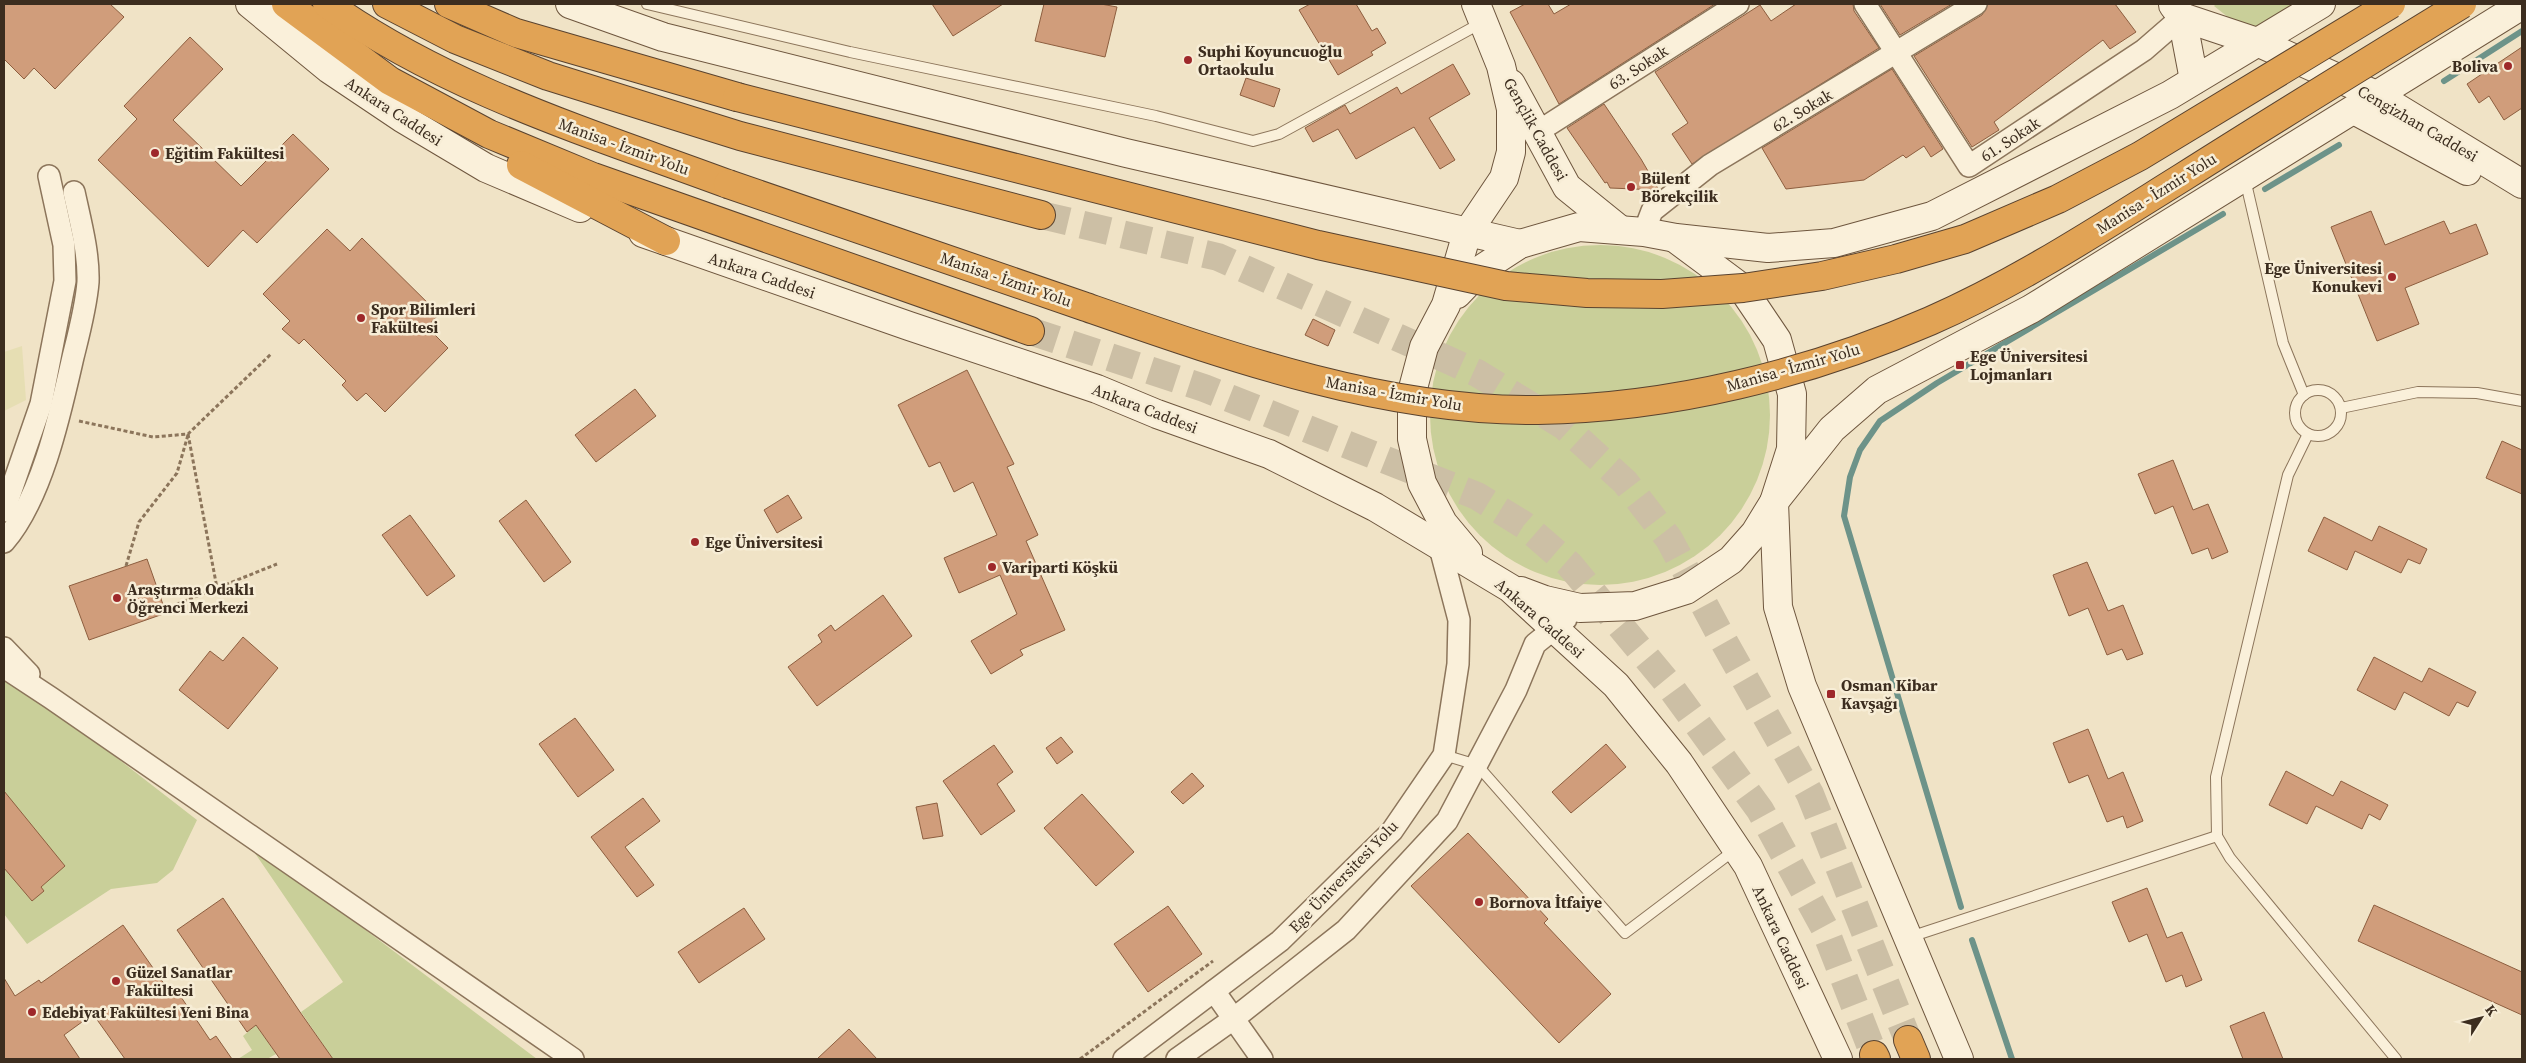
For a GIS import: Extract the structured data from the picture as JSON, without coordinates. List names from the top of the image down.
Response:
{
  "streets": {
    "highway": ["Ankara Caddesi", "Manisa - İzmir Yolu"],
    "main road": ["Cengizhan Caddesi", "Gençlik Caddesi"],
    "street": [
      "63. Sokak",
      "62. Sokak",
      "61. Sokak",
      "Ege Üniversitesi Yolu"
    ]
  },
  "crossings": [
    ["63. Sokak", "Gençlik Caddesi"],
    ["62. Sokak", "Gençlik Caddesi"],
    ["62. Sokak", "61. Sokak"],
    ["Ankara Caddesi", "Ege Üniversitesi Yolu"]
  ],
  "places": {
    "other": [
      "Suphi Koyuncuoğlu Ortaokulu",
      "Boliva",
      "Eğitim Fakültesi",
      "Bülent Börekçilik",
      "Ege Üniversitesi Konukevi",
      "Spor Bilimleri Fakültesi",
      "Ege Üniversitesi",
      "Variparti Köşkü",
      "Araştırma Odaklı Öğrenci Merkezi",
      "Bornova İtfaiye",
      "Güzel Sanatlar Fakültesi",
      "Edebiyat Fakültesi Yeni Bina"
    ],
    "transit": ["Ege Üniversitesi Lojmanları", "Osman Kibar Kavşağı"]
  },
  "north": "top right"
}
